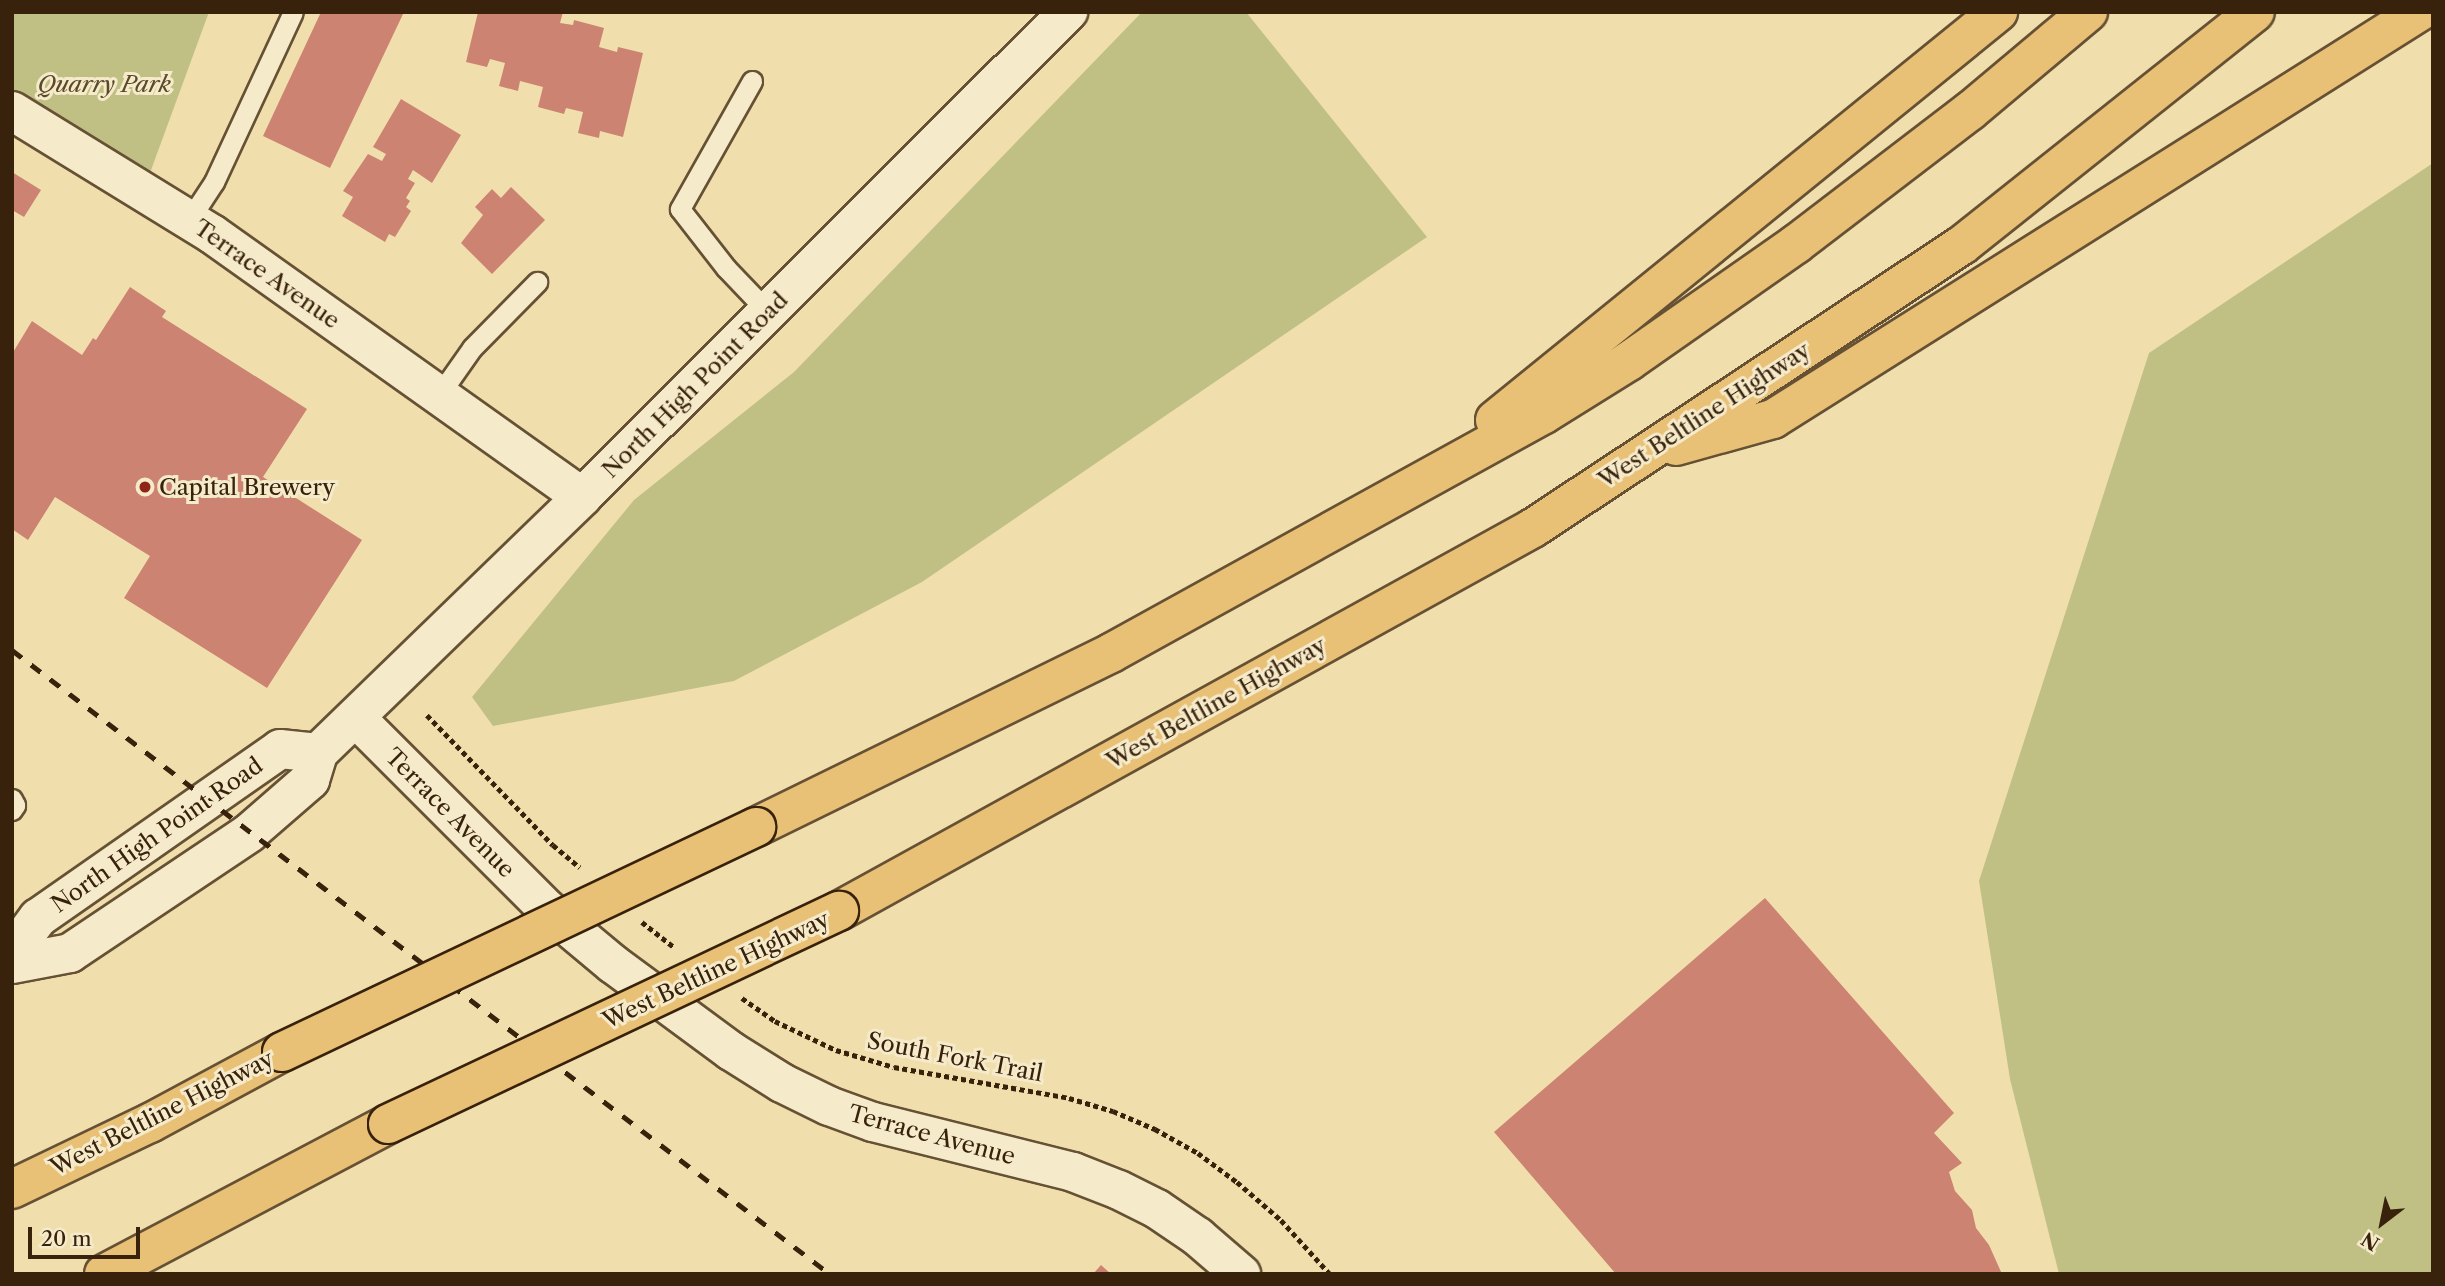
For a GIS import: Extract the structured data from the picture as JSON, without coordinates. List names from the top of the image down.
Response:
{
  "streets": {
    "highway": ["West Beltline Highway"],
    "street": ["Terrace Avenue", "North High Point Road"],
    "path": ["South Fork Trail"]
  },
  "crossings": [
    ["Terrace Avenue", "North High Point Road"]
  ],
  "parks": ["Quarry Park"],
  "places": ["Capital Brewery"],
  "scale_bar": "20 m",
  "north": "bottom left"
}
